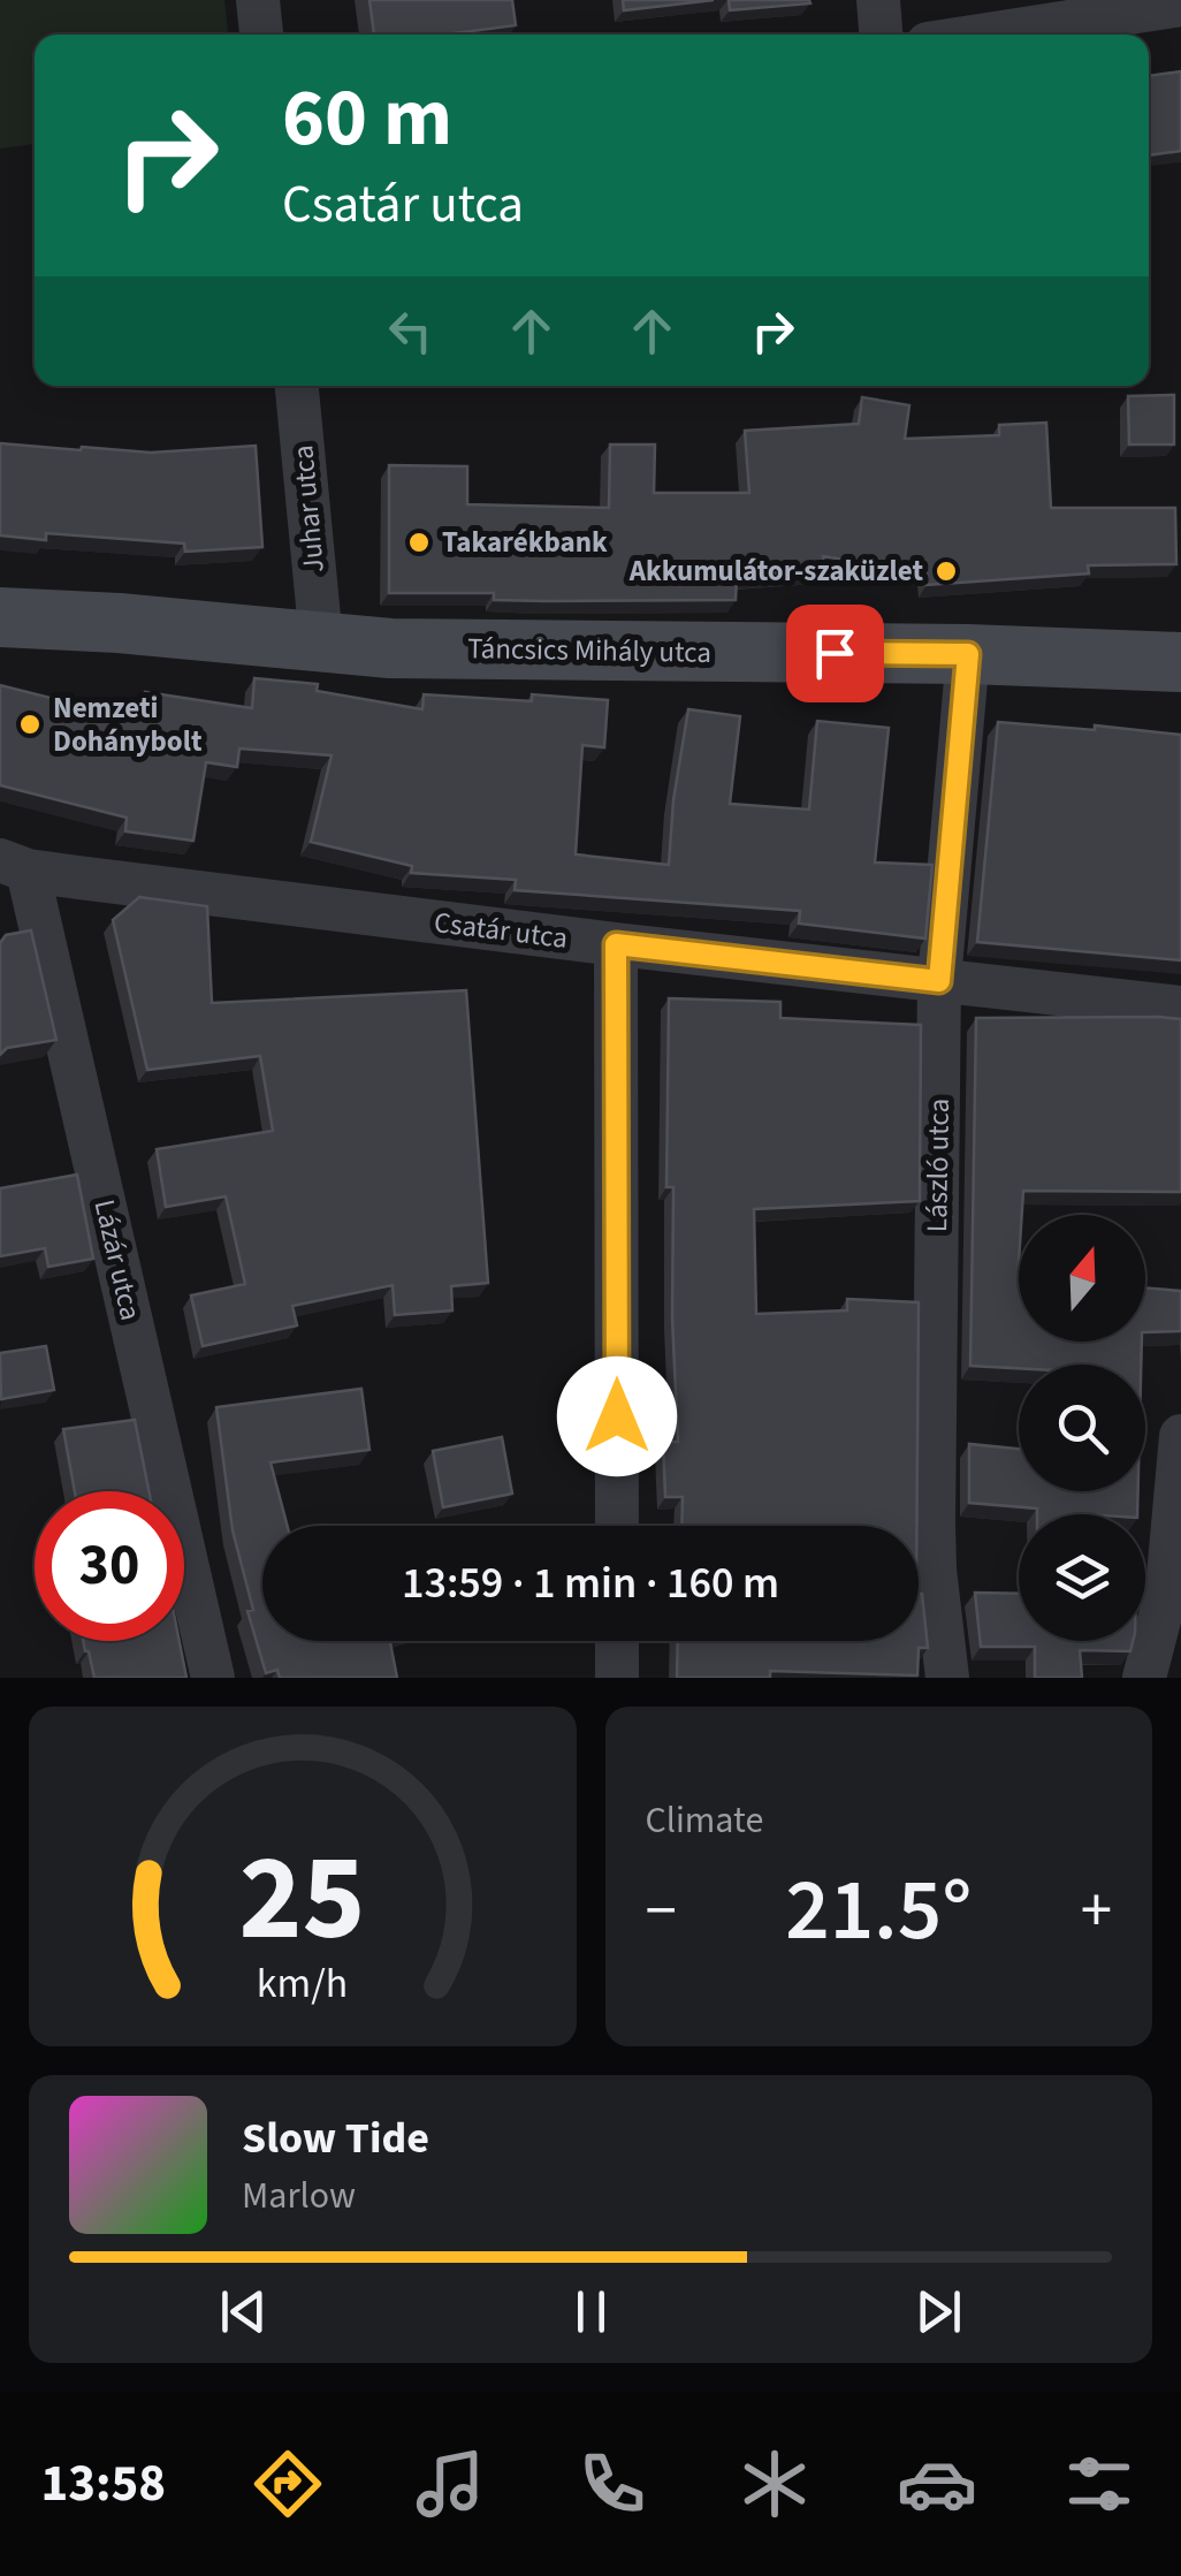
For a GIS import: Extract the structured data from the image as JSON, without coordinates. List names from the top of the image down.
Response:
{
  "streets": {
    "street": [
      "Juhar utca",
      "Táncsics Mihály utca",
      "Csatár utca",
      "László utca",
      "Lázár utca"
    ]
  },
  "crossings": [
    ["Juhar utca", "Táncsics Mihály utca"],
    ["Táncsics Mihály utca", "László utca"],
    ["Csatár utca", "László utca"],
    ["Csatár utca", "Lázár utca"]
  ],
  "places": ["Takarékbank", "Akkumulátor-szaküzlet", "Nemzeti Dohánybolt"],
  "north": "top",
  "page": {
    "turn": ["60 m", "Csatár utca"],
    "limit": "30",
    "trip": "13:59 · 1 min · 160 m",
    "tile": "Climate",
    "heat": ["−", "21.5°", "+"],
    "song": ["Slow Tide", "Marlow"],
    "tabs": "13:58",
    "gauge": ["25", "km/h"]
  }
}
